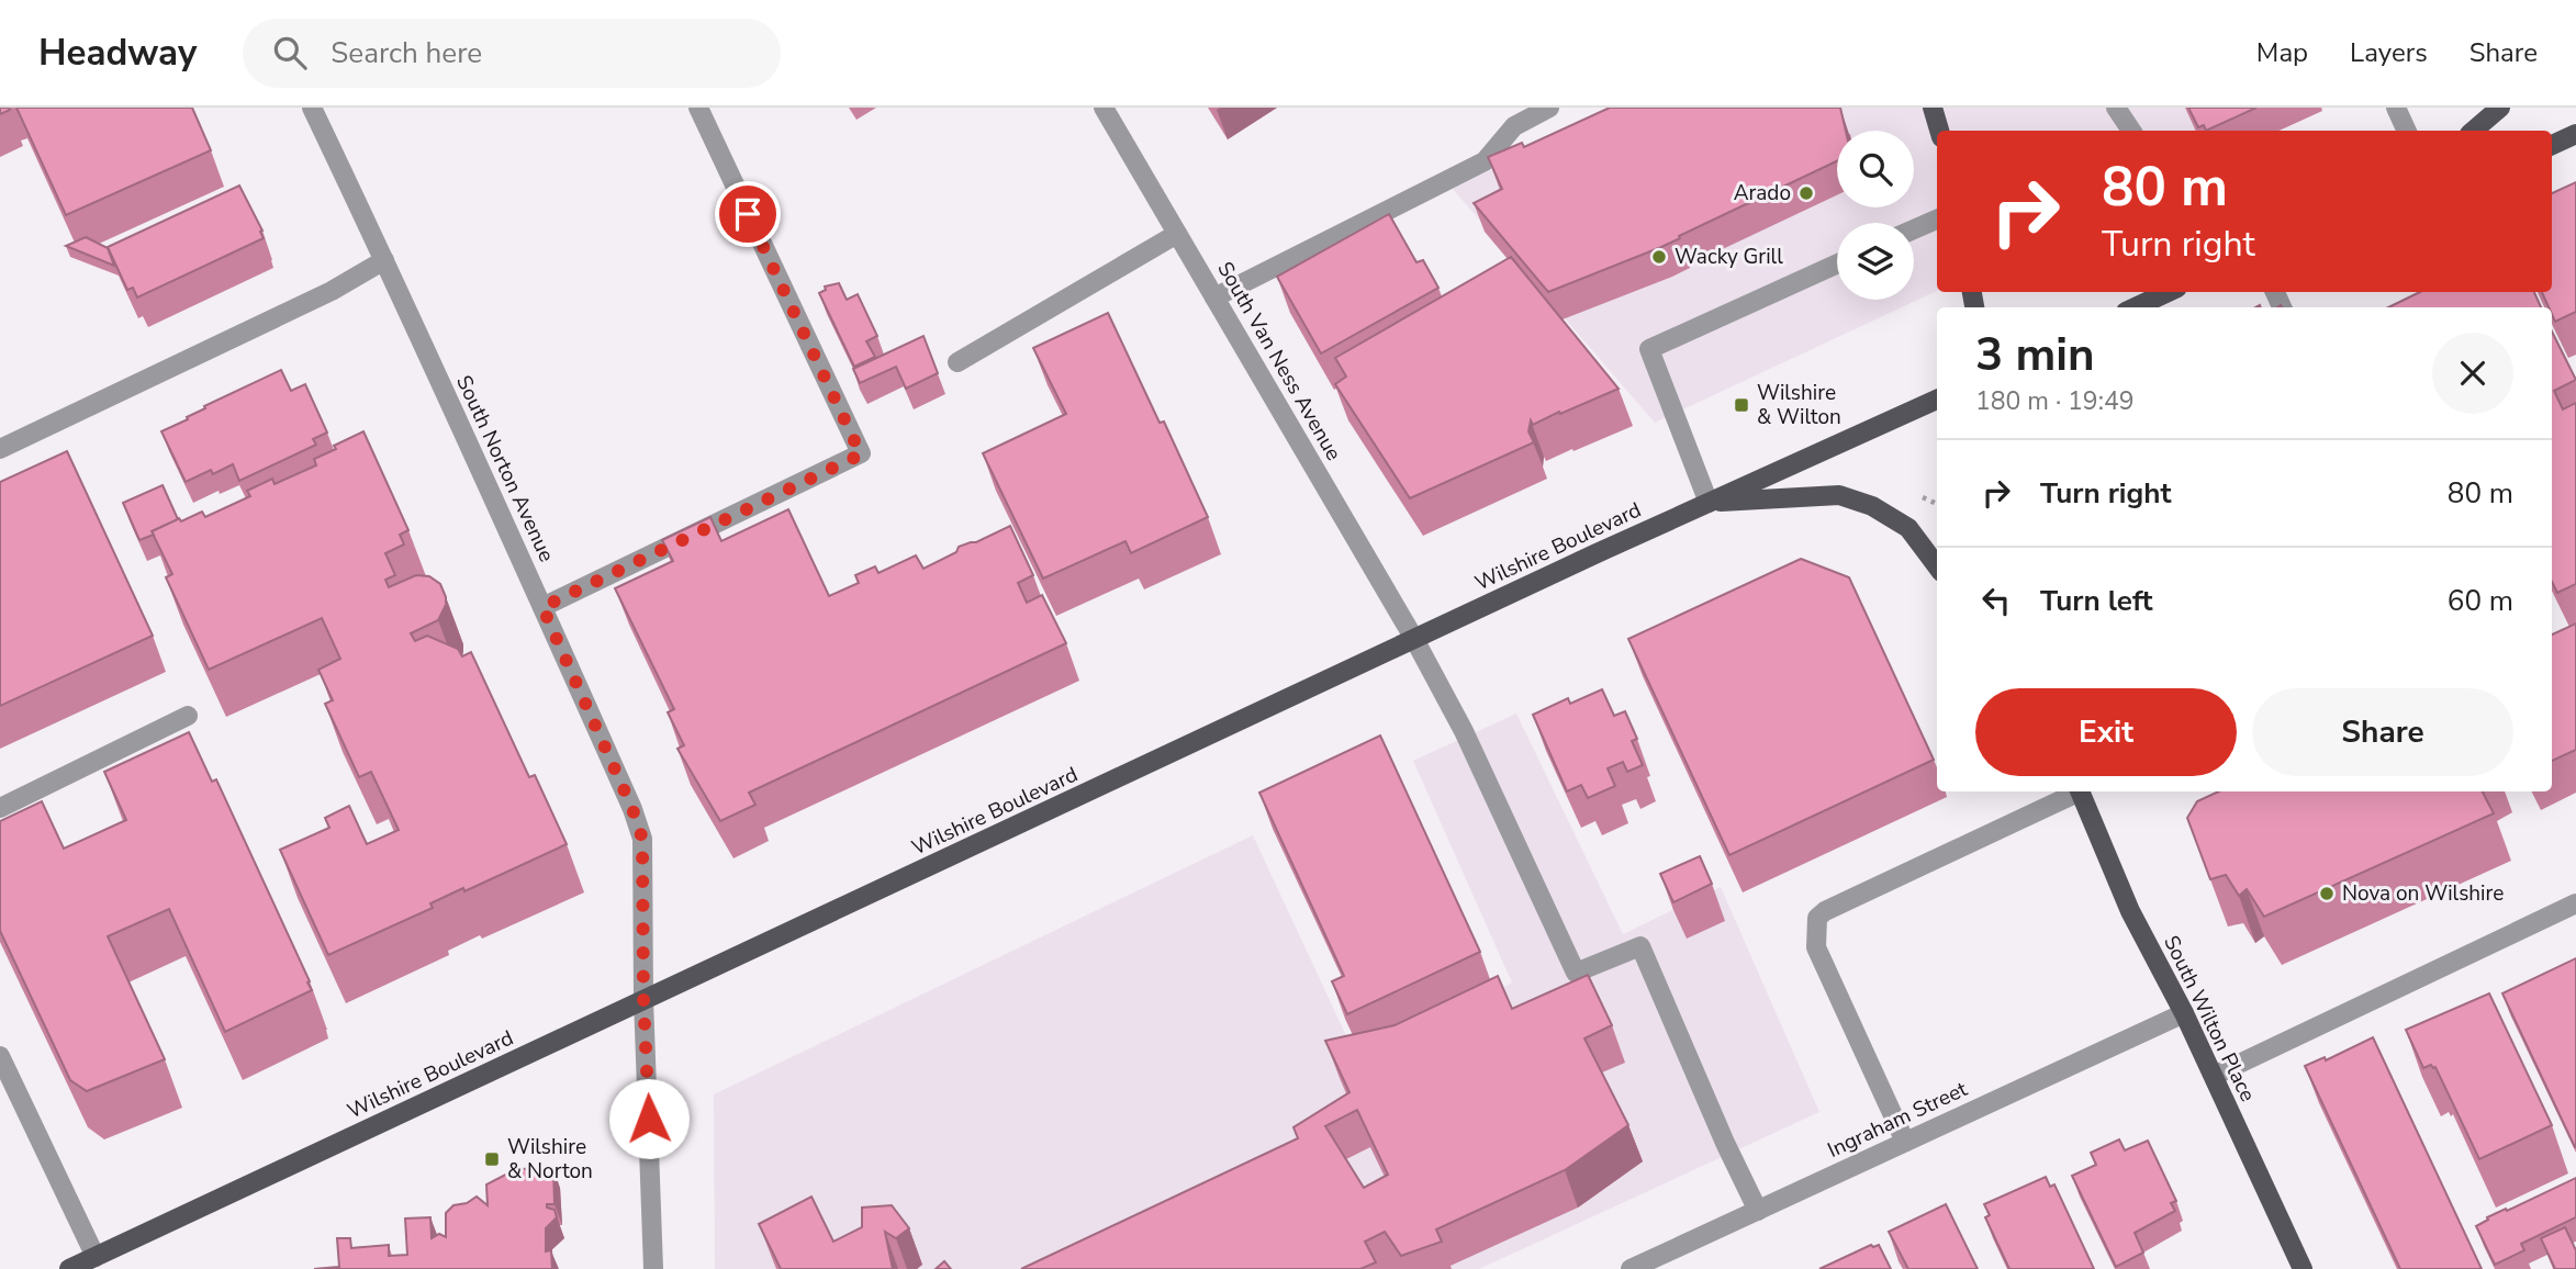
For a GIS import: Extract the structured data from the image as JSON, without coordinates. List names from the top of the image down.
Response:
{
  "streets": {
    "main road": ["Wilshire Boulevard", "South Wilton Place"],
    "street": ["South Van Ness Avenue", "South Norton Avenue", "Ingraham Street"]
  },
  "crossings": [
    ["South Van Ness Avenue", "Wilshire Boulevard"],
    ["South Van Ness Avenue", "Ingraham Street"],
    ["South Norton Avenue", "Wilshire Boulevard"],
    ["South Wilton Place", "Ingraham Street"]
  ],
  "places": {
    "other": ["Arado", "Wacky Grill", "Nova on Wilshire"],
    "transit": ["Wilshire & Wilton", "Wilshire & Norton"]
  },
  "page": {
    "header": "Headway",
    "search": "Search here",
    "nav": ["Map", "Layers", "Share"],
    "turn": ["80 m", "Turn right"],
    "heading": ["3 min", "180 m · 19:49"],
    "list": [
      {
        "name": "Turn right",
        "value": "80 m"
      },
      {
        "name": "Turn left",
        "value": "60 m"
      }
    ],
    "buttons": ["Exit", "Share"]
  }
}
